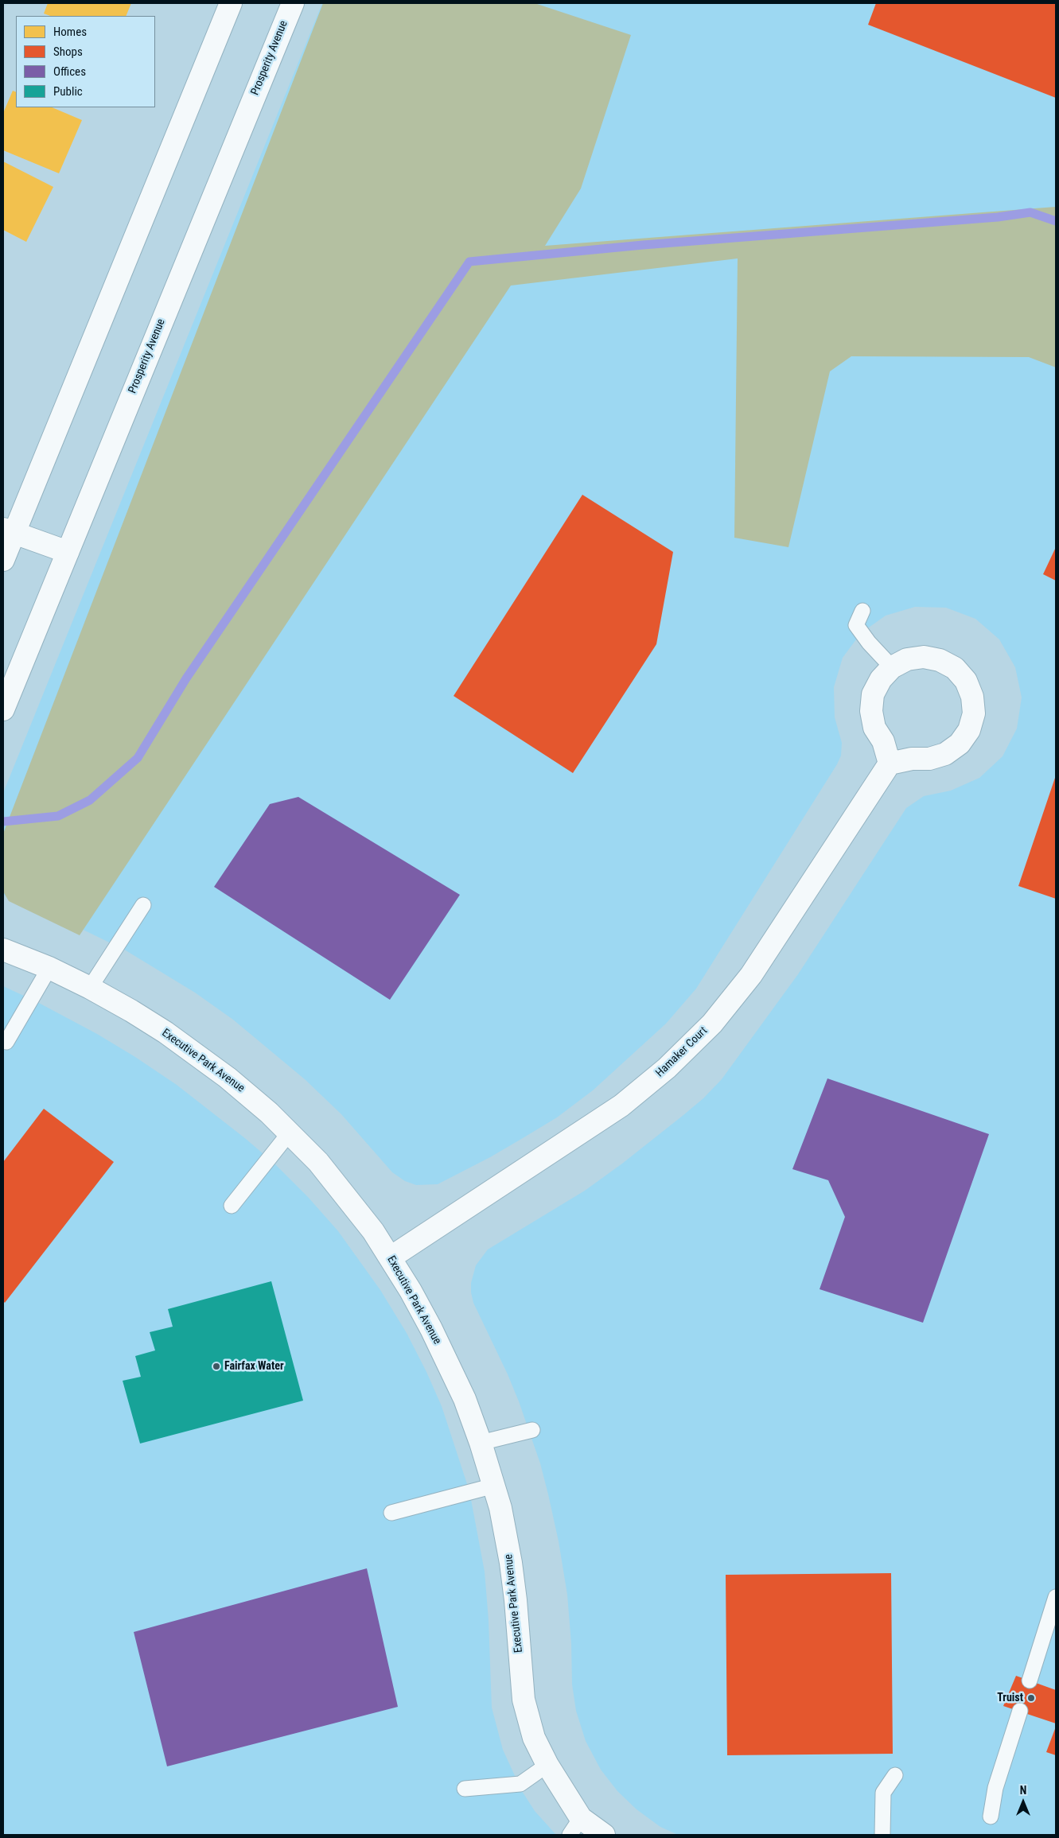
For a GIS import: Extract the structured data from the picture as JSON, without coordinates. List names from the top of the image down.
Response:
{
  "streets": {
    "street": ["Prosperity Avenue", "Hamaker Court", "Executive Park Avenue"]
  },
  "crossings": [
    ["Hamaker Court", "Executive Park Avenue"]
  ],
  "places": ["Fairfax Water", "Truist"],
  "legend": [
    "Homes",
    "Shops",
    "Offices",
    "Public"
  ],
  "north": "top"
}
